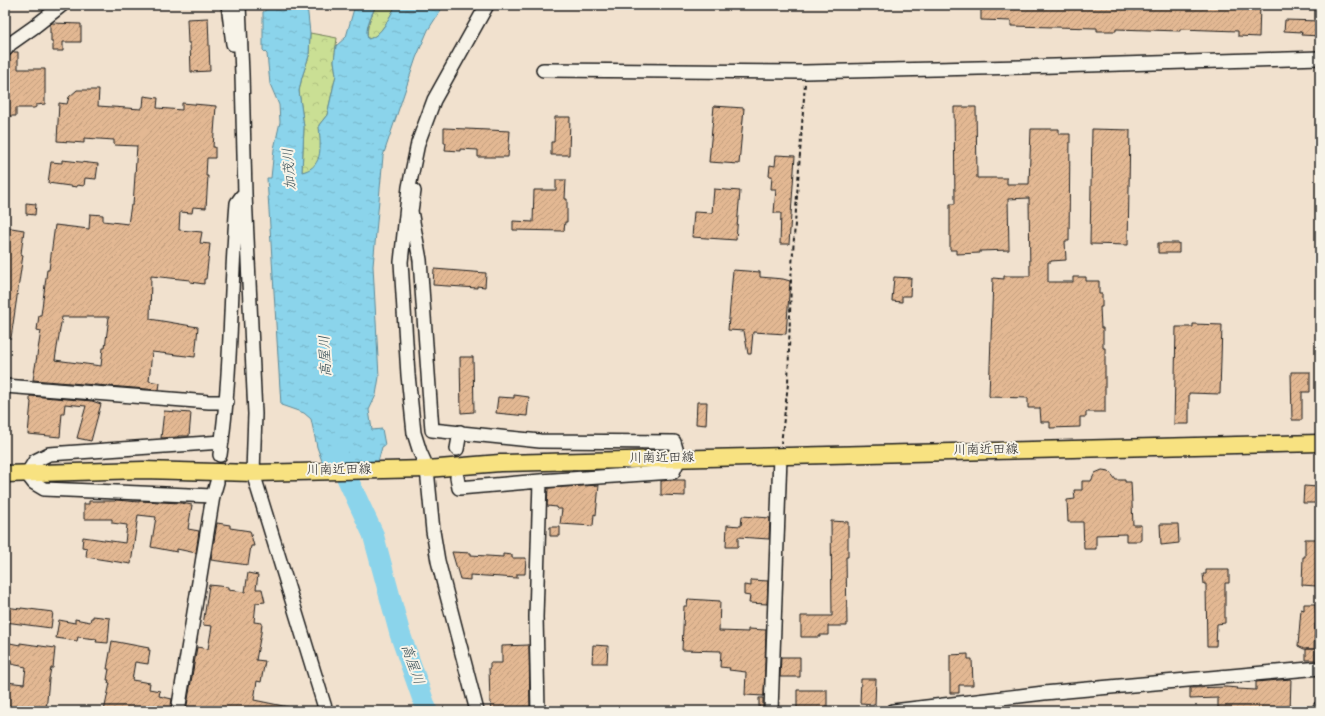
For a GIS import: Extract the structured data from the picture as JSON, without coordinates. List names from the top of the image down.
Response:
{
  "streets": {
    "main road": ["川南近田線"]
  },
  "water": ["加茂川", "高屋川"]
}
